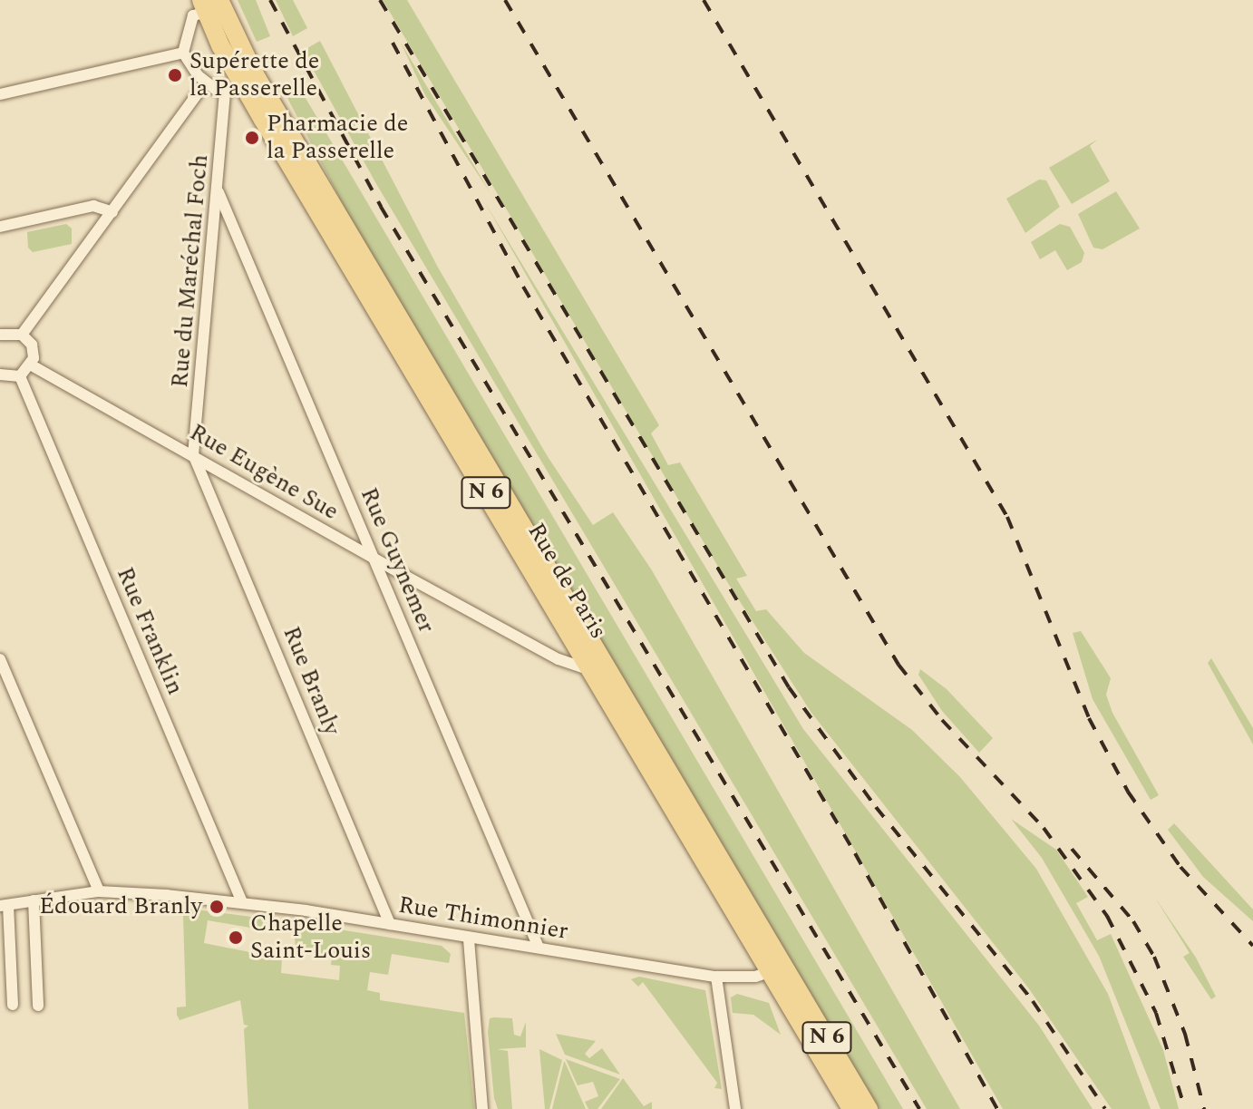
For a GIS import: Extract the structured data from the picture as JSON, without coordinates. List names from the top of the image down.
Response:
{
  "streets": {
    "main road": ["N 6", "Rue de Paris"],
    "street": [
      "Rue du Maréchal Foch",
      "Rue Eugène Sue",
      "Rue Guynemer",
      "Rue Franklin",
      "Rue Branly",
      "Rue Thimonnier"
    ]
  },
  "crossings": [
    ["Rue du Maréchal Foch", "Rue Eugène Sue"],
    ["Rue du Maréchal Foch", "Rue Guynemer"],
    ["Rue du Maréchal Foch", "Rue Branly"],
    ["Rue Eugène Sue", "Rue Guynemer"],
    ["Rue Eugène Sue", "Rue de Paris"],
    ["Rue Eugène Sue", "Rue Branly"],
    ["Rue Guynemer", "Rue Thimonnier"],
    ["Rue de Paris", "Rue Thimonnier"],
    ["Rue Franklin", "Rue Thimonnier"],
    ["Rue Branly", "Rue Thimonnier"]
  ],
  "places": [
    "Supérette de la Passerelle",
    "Pharmacie de la Passerelle",
    "Édouard Branly",
    "Chapelle Saint-Louis"
  ]
}
